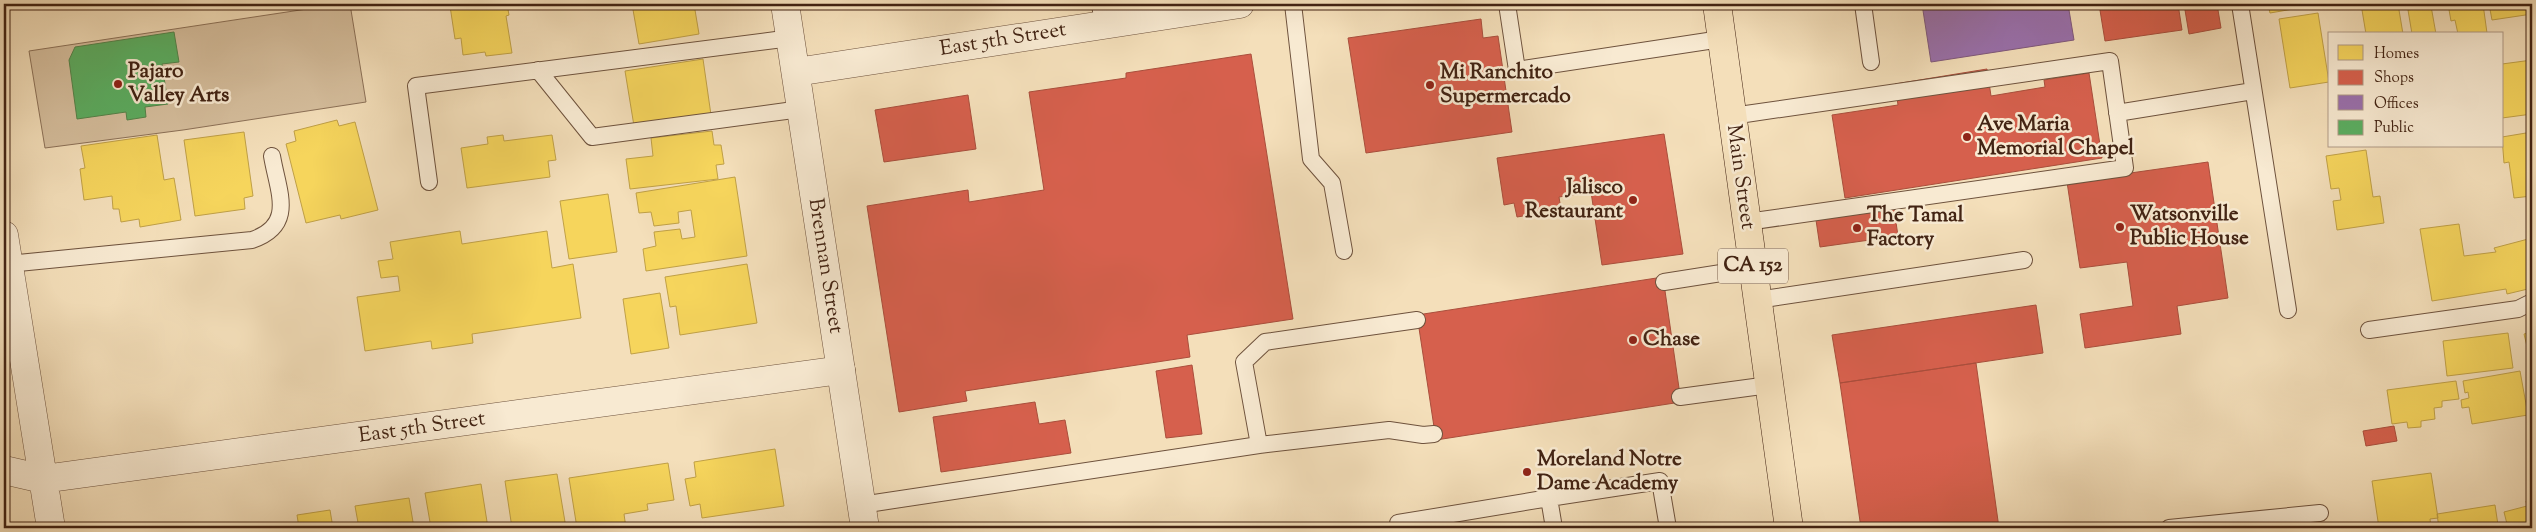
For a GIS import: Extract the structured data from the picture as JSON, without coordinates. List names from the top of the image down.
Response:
{
  "streets": {
    "main road": ["Main Street", "CA 152"],
    "street": ["East 5th Street", "Brennan Street"]
  },
  "crossings": [
    ["East 5th Street", "Brennan Street"]
  ],
  "places": [
    "Pajaro Valley Arts",
    "Mi Ranchito Supermercado",
    "Ave Maria Memorial Chapel",
    "Jalisco Restaurant",
    "Watsonville Public House",
    "The Tamal Factory",
    "Chase",
    "Moreland Notre Dame Academy"
  ],
  "legend": [
    "Homes",
    "Shops",
    "Offices",
    "Public"
  ]
}
